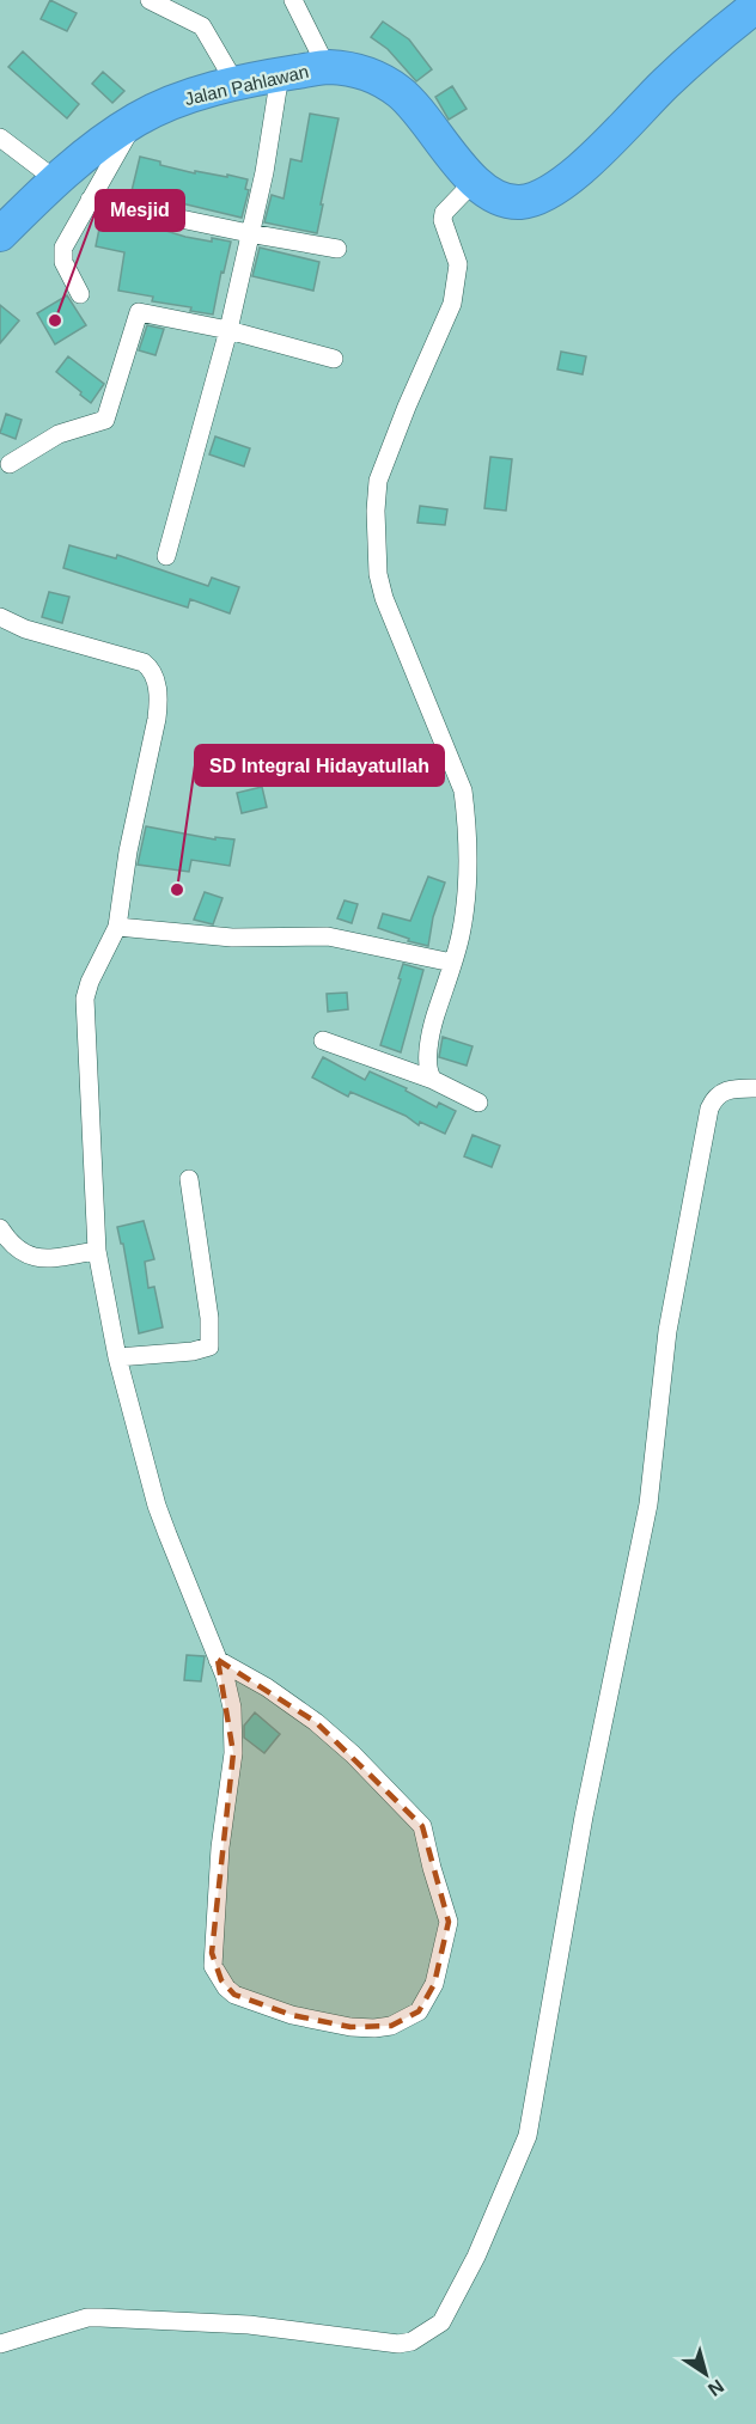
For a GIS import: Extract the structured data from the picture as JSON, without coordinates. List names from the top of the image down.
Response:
{
  "streets": {
    "highway": ["Jalan Pahlawan"]
  },
  "places": ["Mesjid", "SD Integral Hidayatullah"],
  "north": "bottom right"
}
